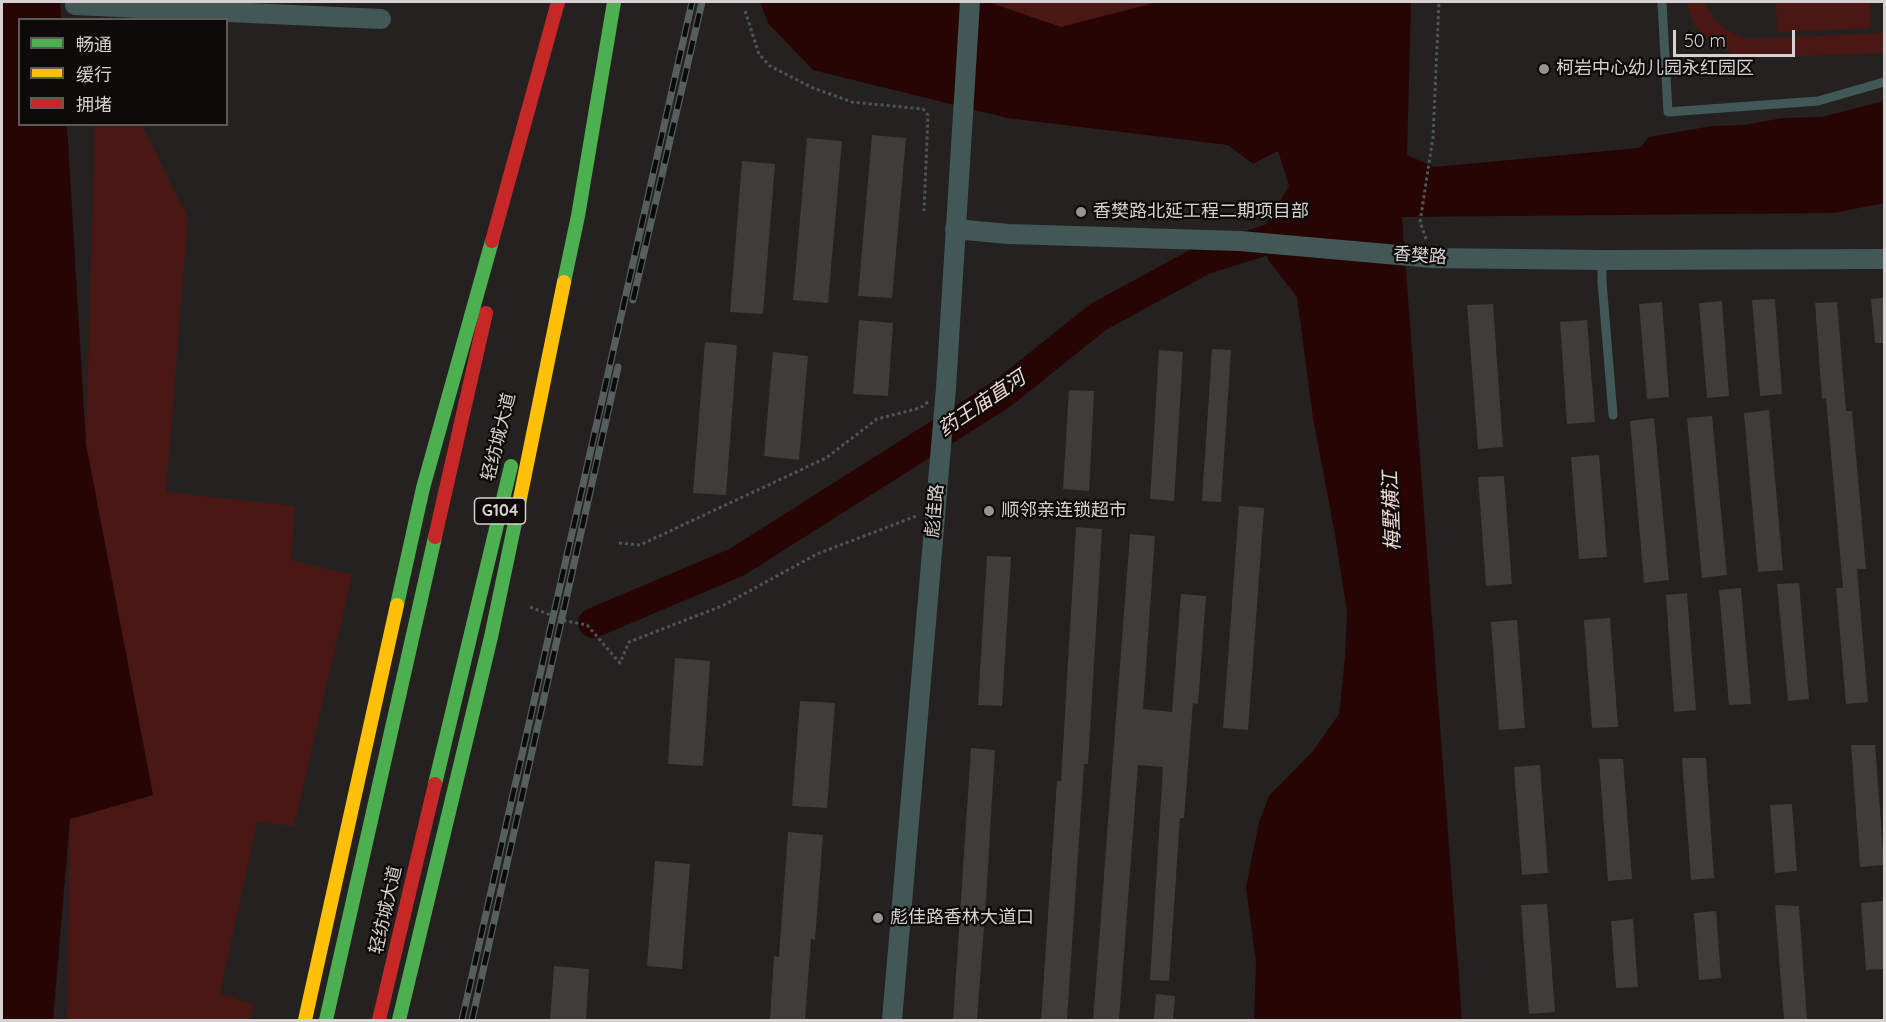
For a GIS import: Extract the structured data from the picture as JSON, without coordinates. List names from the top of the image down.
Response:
{
  "streets": {
    "main road": ["轻纺城大道", "G104"],
    "street": ["香樊路", "彪佳路"]
  },
  "crossings": [
    ["香樊路", "彪佳路"]
  ],
  "water": ["药王庙直河", "梅墅横江"],
  "places": [
    "柯岩中心幼儿园永红园区",
    "香樊路北延工程二期项目部",
    "顺邻亲连锁超市",
    "彪佳路香林大道口"
  ],
  "legend": ["畅通", "缓行", "拥堵"],
  "scale_bar": "50 m"
}
